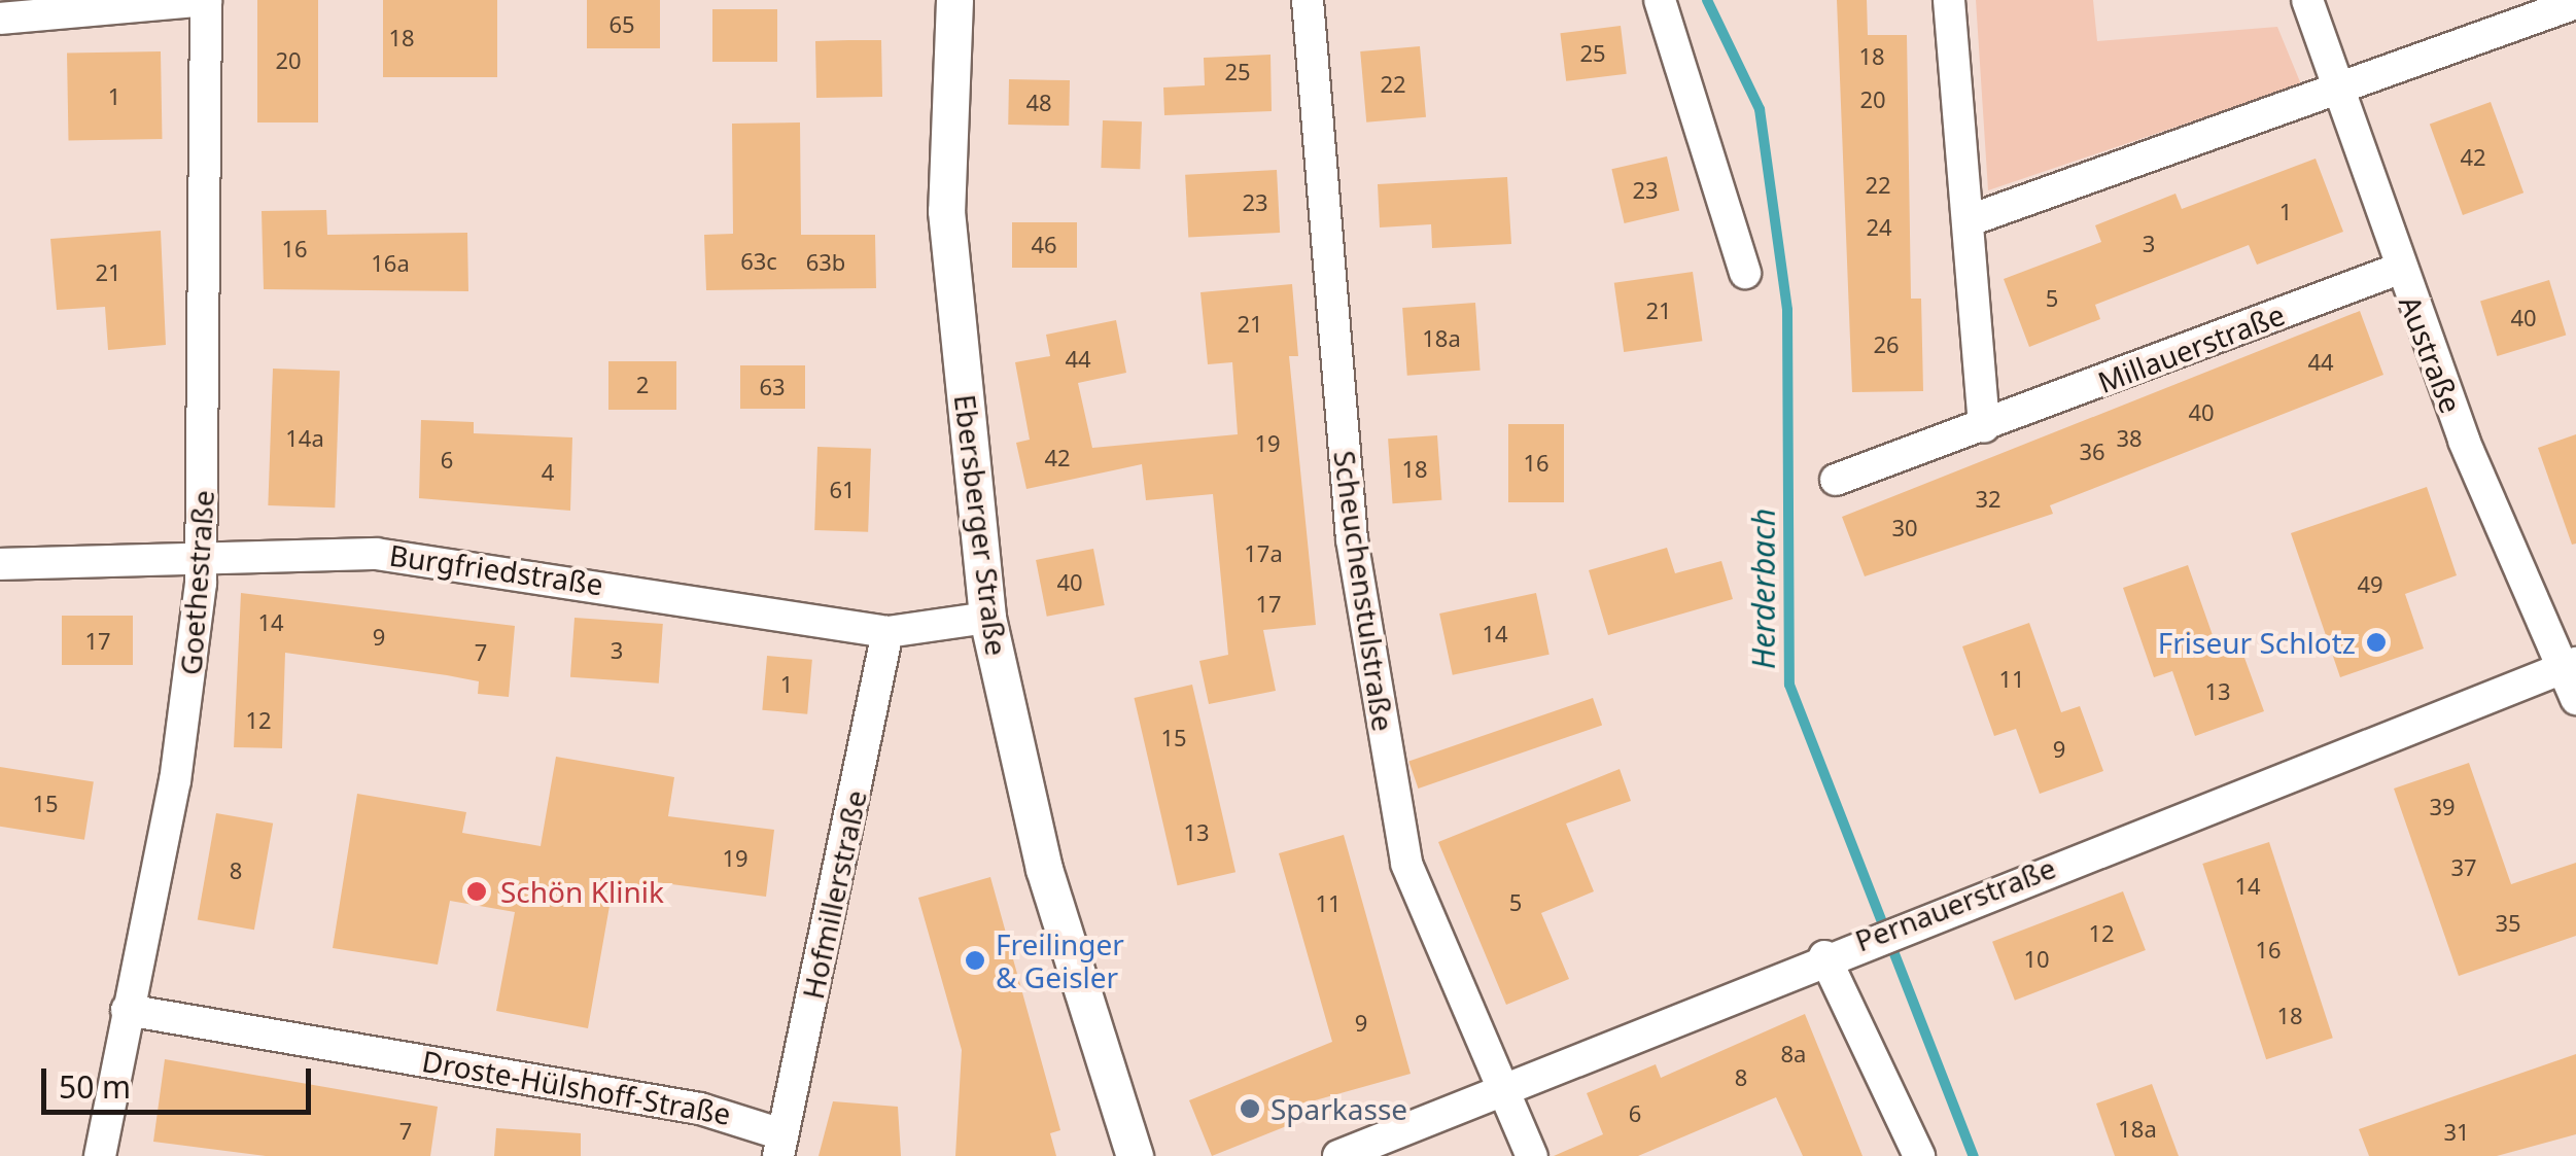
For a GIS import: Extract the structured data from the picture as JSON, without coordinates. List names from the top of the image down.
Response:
{
  "streets": {
    "street": [
      "Millauerstraße",
      "Austraße",
      "Ebersberger Straße",
      "Burgfriedstraße",
      "Goethestraße",
      "Scheuchenstulstraße",
      "Hofmillerstraße",
      "Pernauerstraße",
      "Droste-Hülshoff-Straße"
    ]
  },
  "crossings": [
    ["Millauerstraße", "Austraße"],
    ["Austraße", "Pernauerstraße"],
    ["Ebersberger Straße", "Burgfriedstraße"],
    ["Burgfriedstraße", "Goethestraße"],
    ["Burgfriedstraße", "Hofmillerstraße"],
    ["Goethestraße", "Droste-Hülshoff-Straße"],
    ["Scheuchenstulstraße", "Pernauerstraße"],
    ["Hofmillerstraße", "Droste-Hülshoff-Straße"]
  ],
  "water": ["Herderbach"],
  "places": [
    "Friseur Schlotz",
    "Schön Klinik",
    "Freilinger & Geisler",
    "Sparkasse"
  ],
  "house_numbers": [
    "65",
    "18",
    "25",
    "18",
    "20",
    "25",
    "22",
    "1",
    "20",
    "48",
    "42",
    "22",
    "23",
    "23",
    "1",
    "24",
    "3",
    "46",
    "16",
    "63c",
    "63b",
    "16a",
    "21",
    "5",
    "21",
    "40",
    "21",
    "18a",
    "26",
    "44",
    "44",
    "2",
    "63",
    "40",
    "14a",
    "38",
    "19",
    "36",
    "42",
    "6",
    "16",
    "18",
    "4",
    "61",
    "32",
    "30",
    "17a",
    "40",
    "49",
    "17",
    "14",
    "14",
    "9",
    "17",
    "3",
    "7",
    "11",
    "1",
    "13",
    "12",
    "15",
    "9",
    "15",
    "39",
    "13",
    "19",
    "37",
    "8",
    "14",
    "5",
    "11",
    "35",
    "12",
    "16",
    "10",
    "18",
    "9",
    "8a",
    "8",
    "6",
    "18a",
    "7",
    "31"
  ],
  "scale_bar": "50 m"
}
